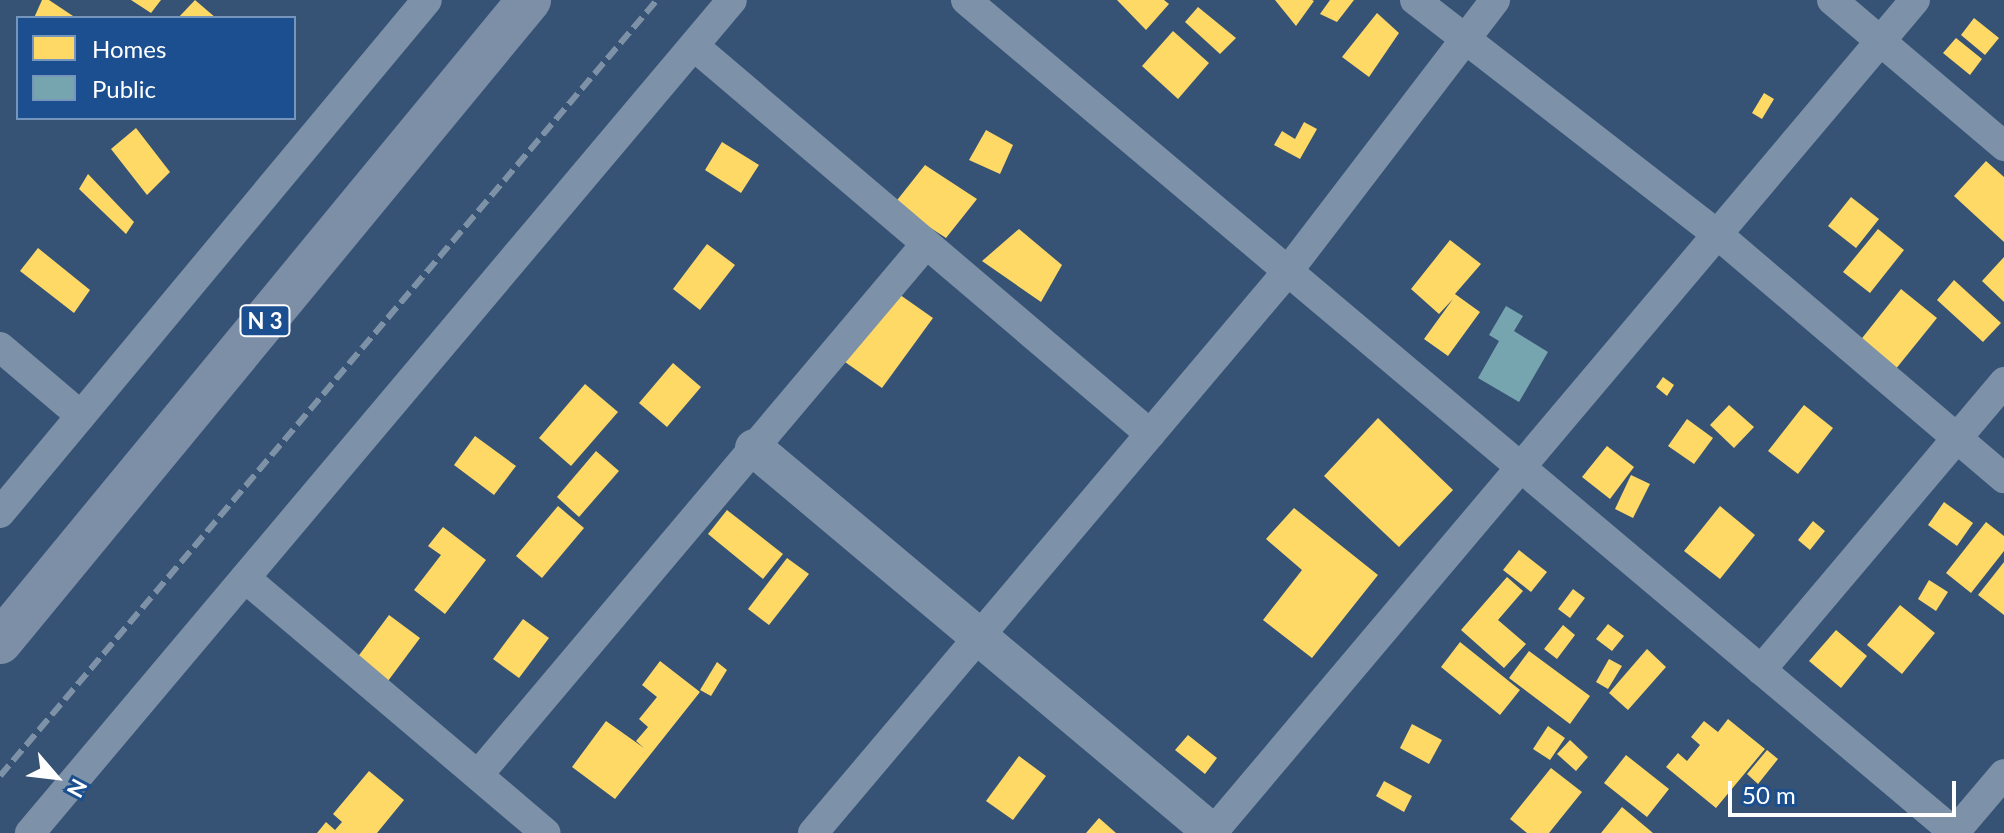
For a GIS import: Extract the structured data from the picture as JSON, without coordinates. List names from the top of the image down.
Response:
{
  "streets": {
    "main road": ["N 3"]
  },
  "legend": ["Homes", "Public"],
  "scale_bar": "50 m",
  "north": "bottom right"
}
